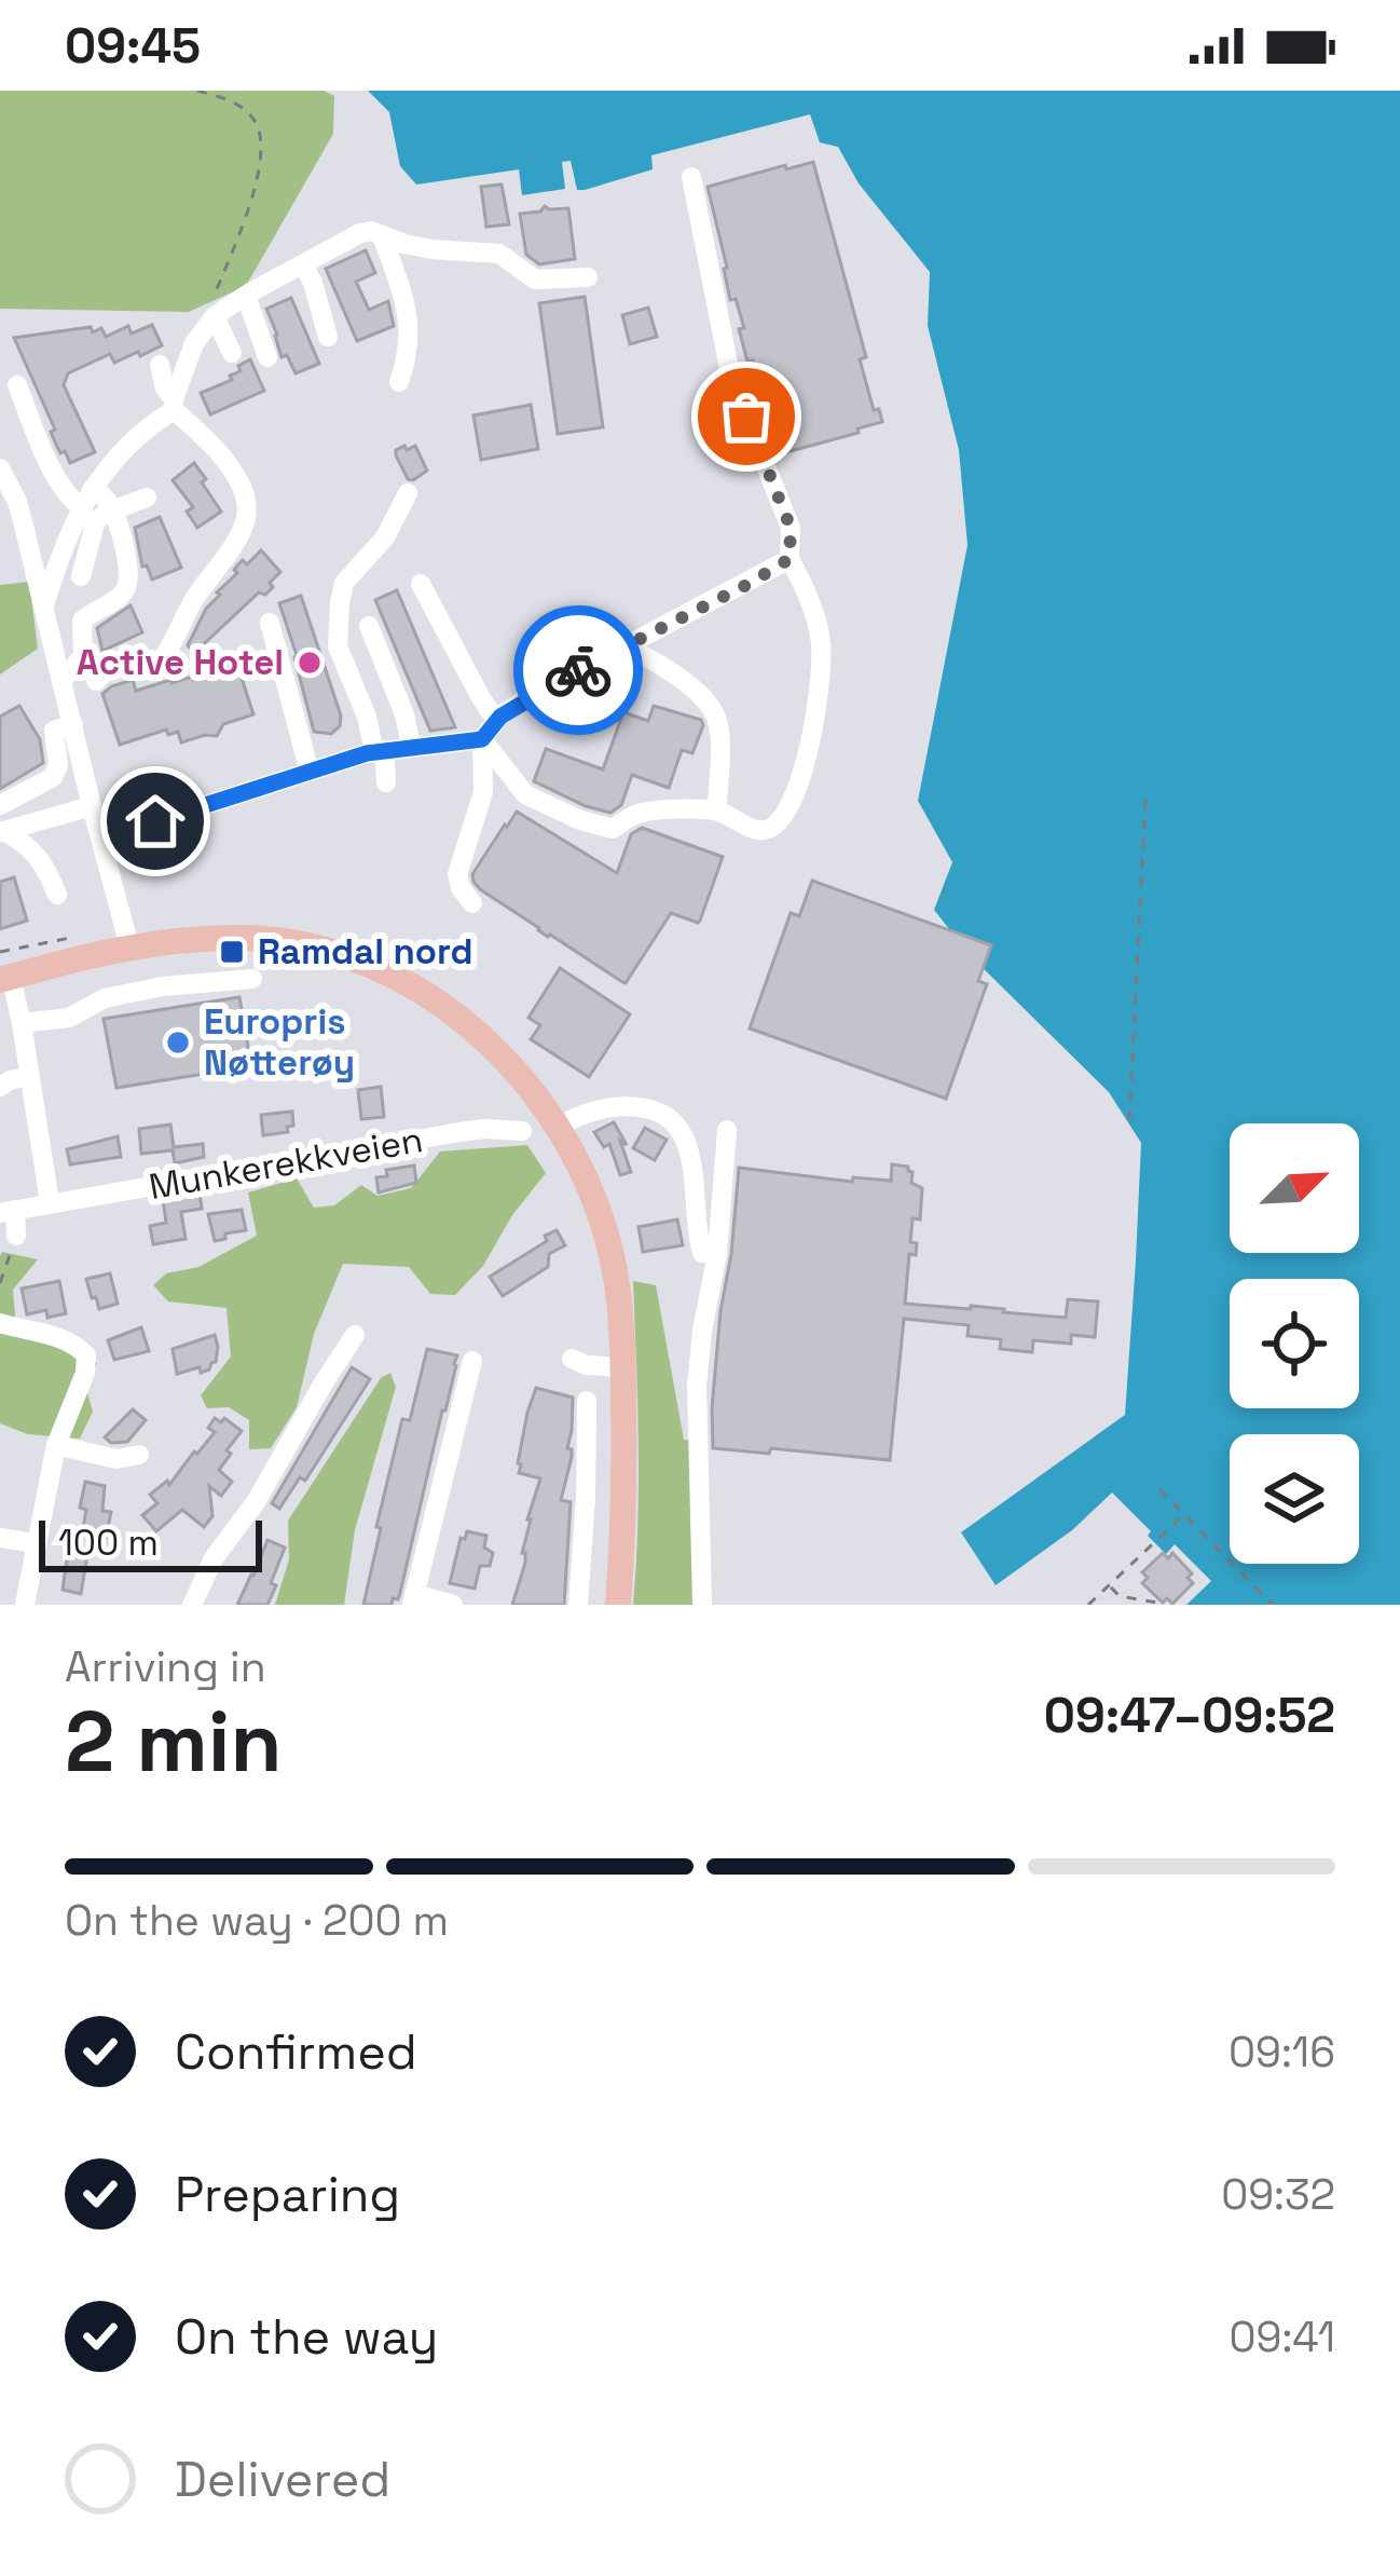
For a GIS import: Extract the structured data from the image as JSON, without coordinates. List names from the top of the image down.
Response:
{
  "streets": {
    "street": ["Munkerekkveien"]
  },
  "places": {
    "other": ["Active Hotel", "Europris Nøtterøy"],
    "transit": ["Ramdal nord"]
  },
  "scale_bar": "100 m",
  "north": "top right",
  "page": {
    "status": "09:45",
    "scale": "100 m",
    "heading": ["2 min", "Arriving in", "09:47–09:52"],
    "bar": "On the way · 200 m",
    "list": [
      ["Confirmed", "09:16"],
      ["Preparing", "09:32"],
      ["On the way", "09:41"],
      "Delivered"
    ]
  }
}
